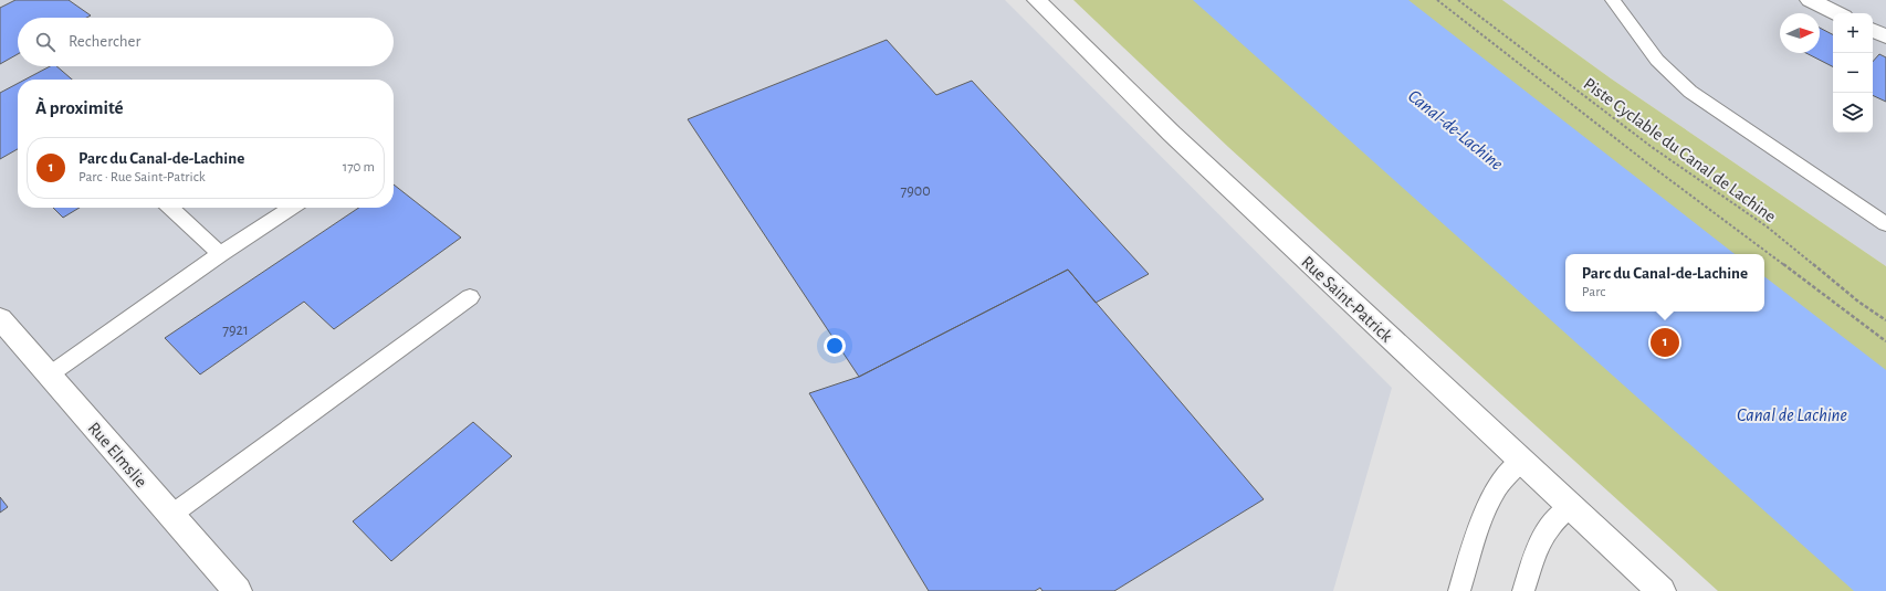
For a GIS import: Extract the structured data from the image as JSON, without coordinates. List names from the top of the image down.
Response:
{
  "streets": {
    "main road": ["Rue Saint-Patrick", "Rue Elmslie"],
    "path": ["Piste Cyclable du Canal de Lachine"]
  },
  "water": ["Canal-de-Lachine", "Canal de Lachine"],
  "house_numbers": ["7900", "7921"],
  "north": "right",
  "page": {
    "map_buttons": ["+", "−"],
    "search": "Rechercher",
    "heading": "À proximité",
    "list": [
      {
        "mark": "1",
        "name": "Parc du Canal-de-Lachine",
        "note": "Parc · Rue Saint-Patrick",
        "value": "170 m"
      }
    ],
    "popup": ["Parc du Canal-de-Lachine", "Parc"],
    "pins": "1"
  }
}
